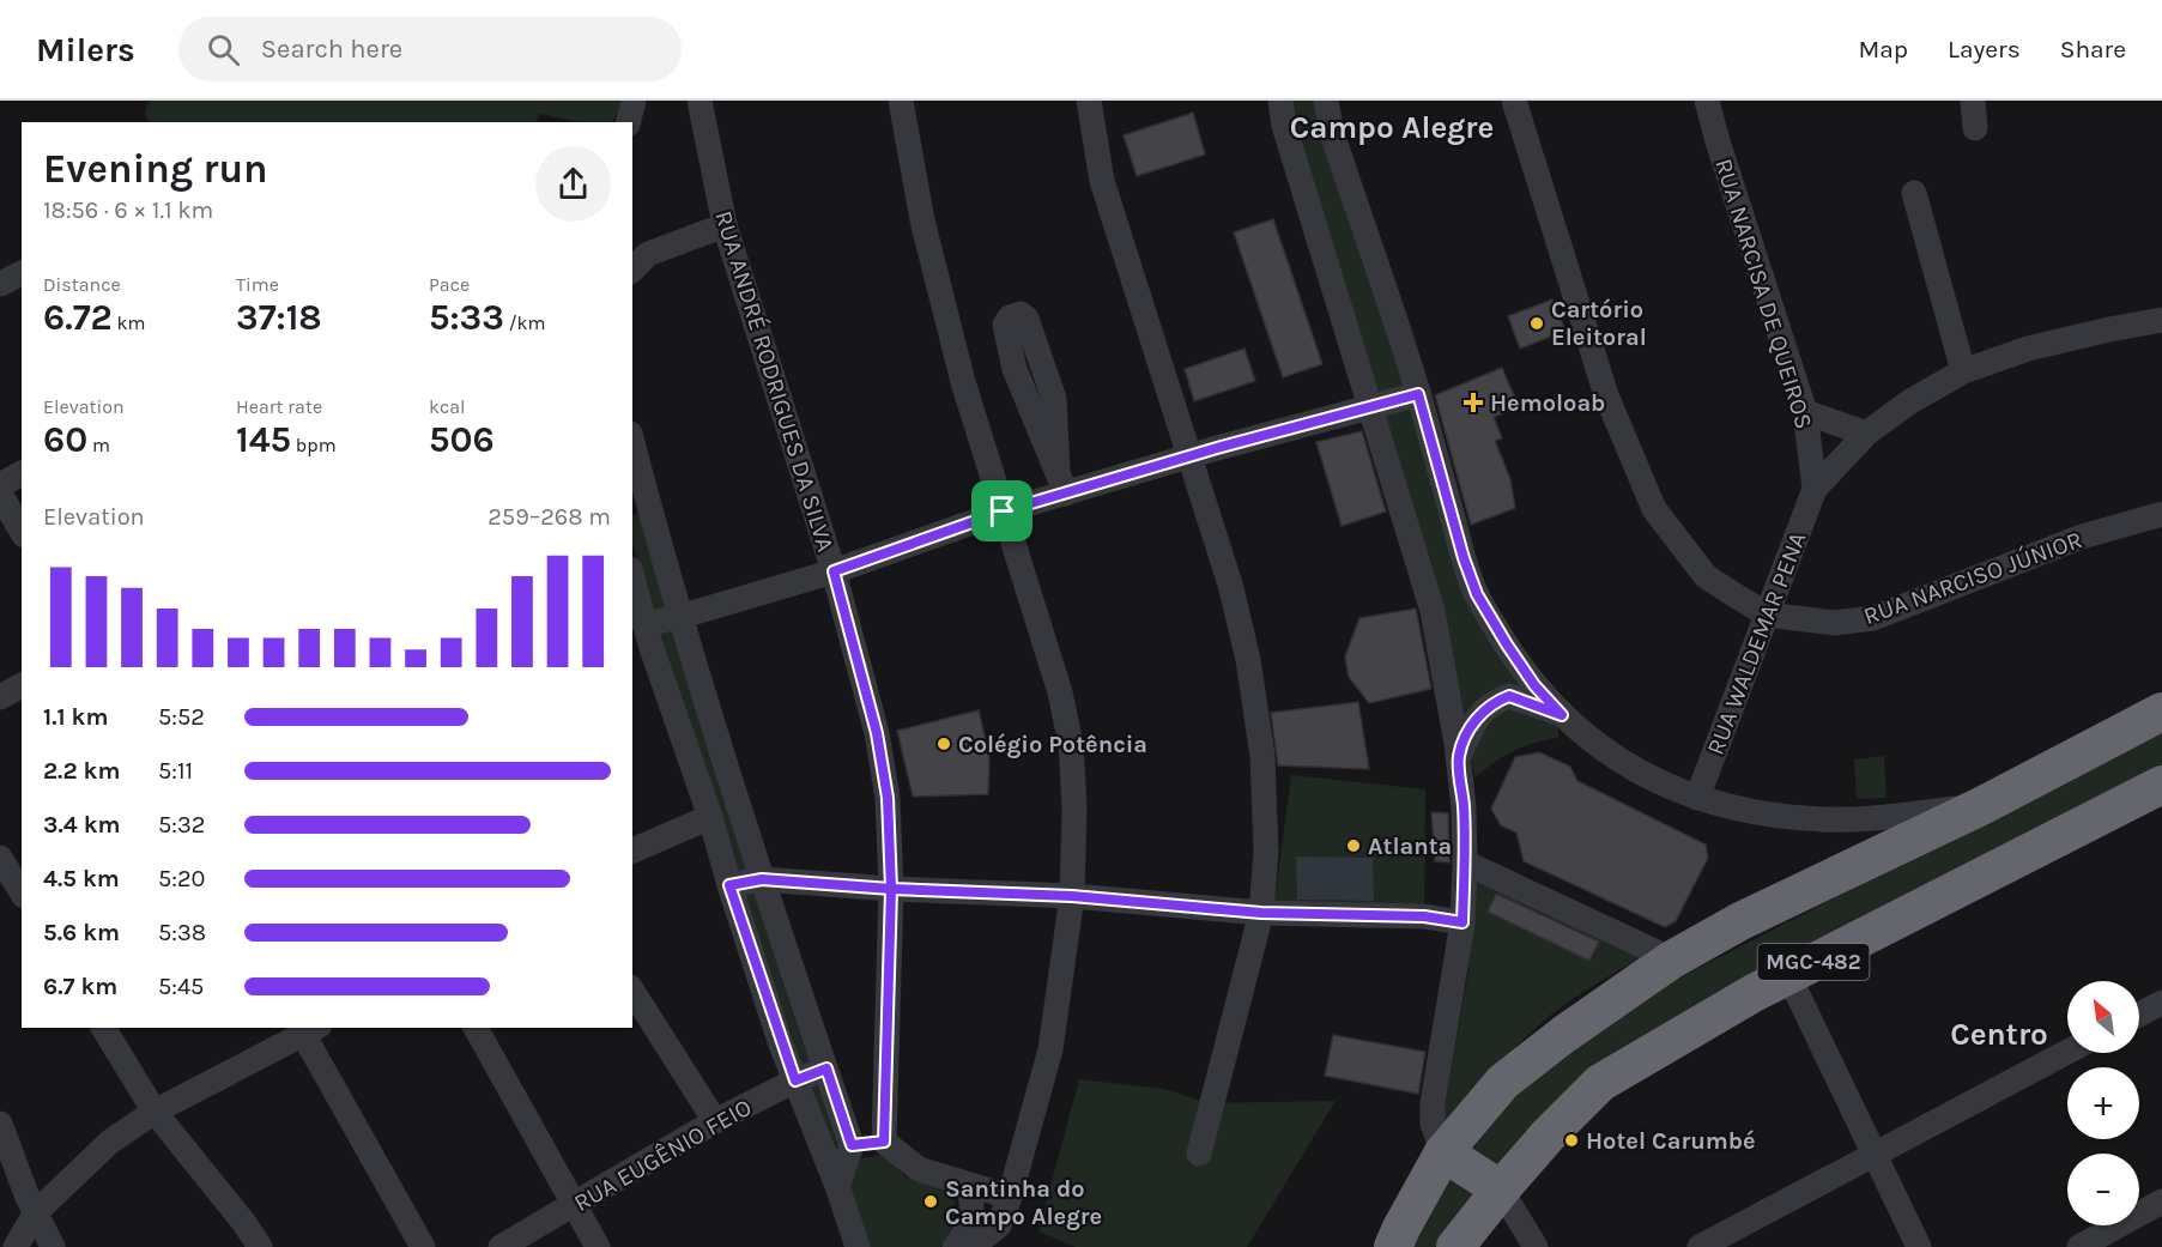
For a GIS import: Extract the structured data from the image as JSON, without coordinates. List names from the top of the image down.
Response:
{
  "streets": {
    "highway": ["MGC-482"],
    "street": [
      "RUA NARCISA DE QUEIROS",
      "RUA ANDRÉ RODRIGUES DA SILVA",
      "RUA NARCISO JÚNIOR",
      "RUA WALDEMAR PENA",
      "RUA EUGÊNIO FEIO"
    ]
  },
  "crossings": [
    ["RUA NARCISA DE QUEIROS", "RUA WALDEMAR PENA"],
    ["RUA NARCISO JÚNIOR", "RUA WALDEMAR PENA"]
  ],
  "districts": ["Campo Alegre", "Centro"],
  "places": {
    "other": [
      "Cartório Eleitoral",
      "Colégio Potência",
      "Atlanta",
      "Hotel Carumbé",
      "Santinha do Campo Alegre"
    ],
    "health": ["Hemoloab"]
  },
  "north": "top left",
  "page": {
    "header": "Milers",
    "search": "Search here",
    "nav": ["Map", "Layers", "Share"],
    "heading": ["Evening run", "18:56 · 6 × 1.1 km"],
    "stats": [
      ["Distance", "6.72 km"],
      ["Time", "37:18"],
      ["Pace", "5:33 /km"],
      ["Elevation", "60 m"],
      ["Heart rate", "145 bpm"],
      ["kcal", "506"]
    ],
    "chart": ["Elevation", "259–268 m"],
    "list": [
      {
        "name": "1.1 km",
        "note": "5:52"
      },
      {
        "name": "2.2 km",
        "note": "5:11"
      },
      {
        "name": "3.4 km",
        "note": "5:32"
      },
      {
        "name": "4.5 km",
        "note": "5:20"
      },
      {
        "name": "5.6 km",
        "note": "5:38"
      },
      {
        "name": "6.7 km",
        "note": "5:45"
      }
    ],
    "map_buttons": ["+", "−"]
  }
}
